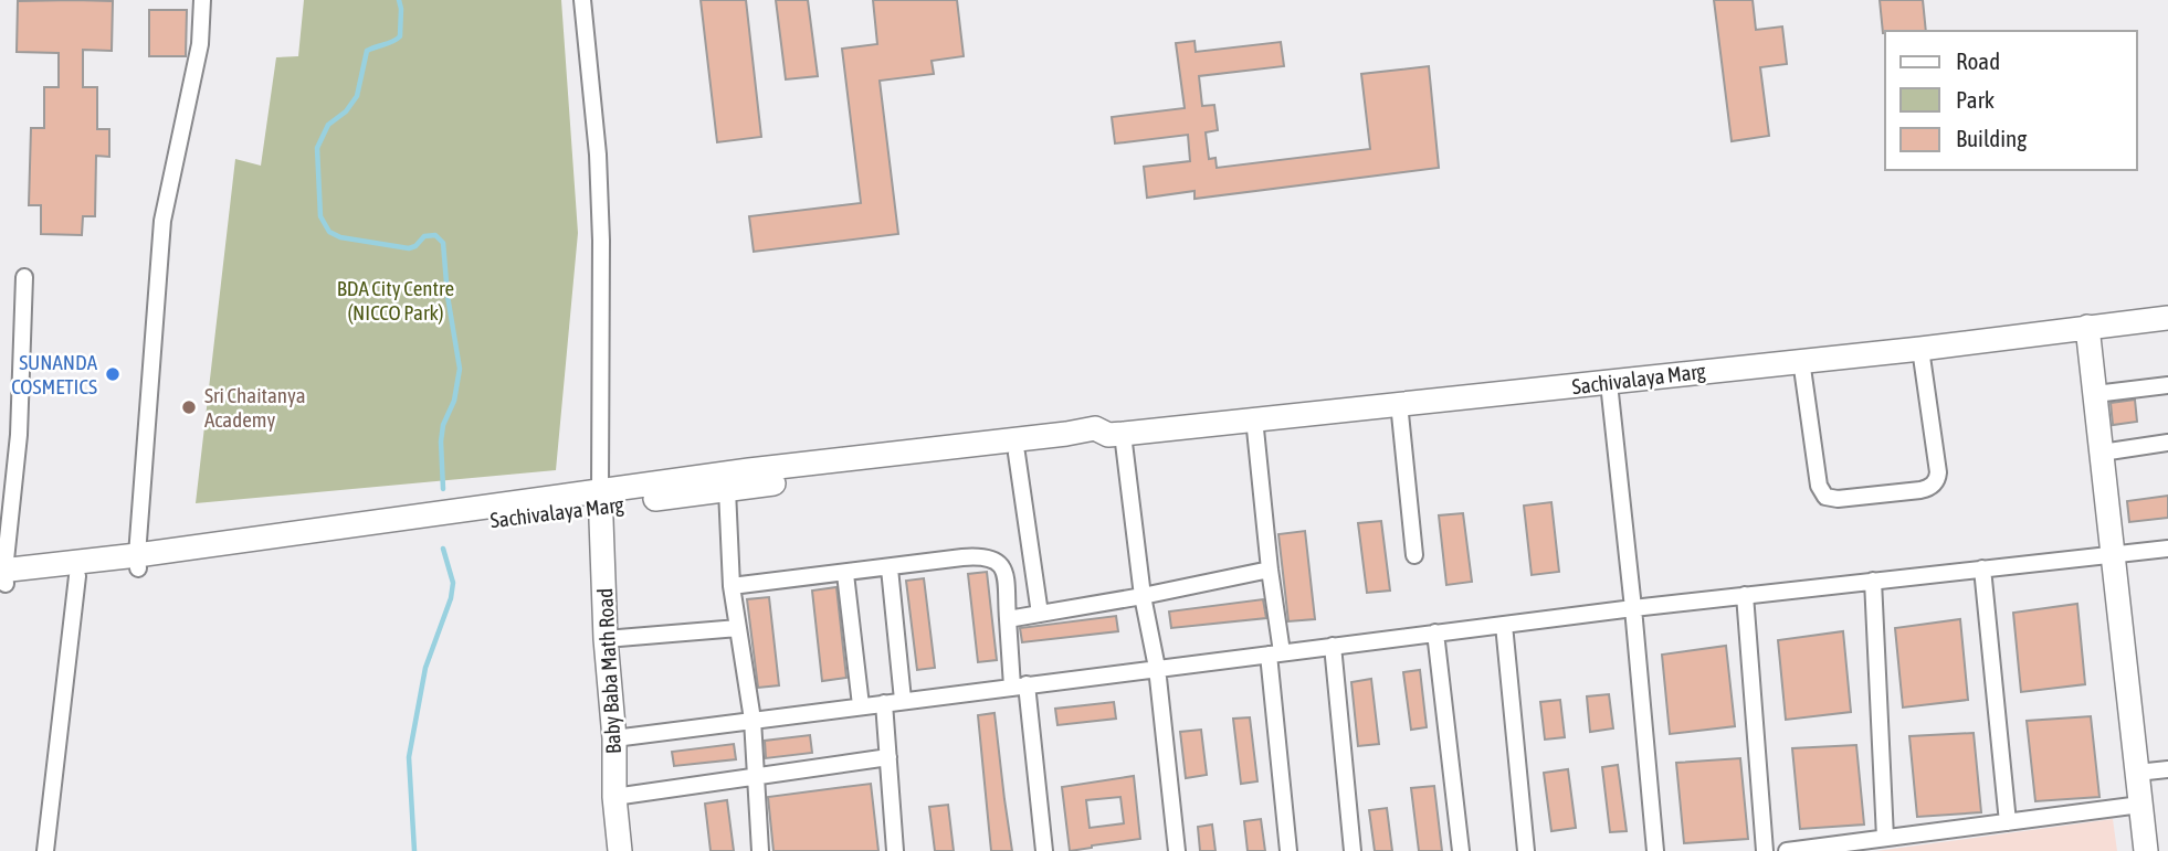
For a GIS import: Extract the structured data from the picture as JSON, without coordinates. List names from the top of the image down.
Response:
{
  "streets": {
    "main road": ["Sachivalaya Marg", "Baby Baba Math Road"]
  },
  "crossings": [
    ["Sachivalaya Marg", "Baby Baba Math Road"]
  ],
  "parks": ["BDA City Centre (NICCO Park)"],
  "places": ["SUNANDA COSMETICS", "Sri Chaitanya Academy"],
  "legend": ["Road", "Park", "Building"]
}
